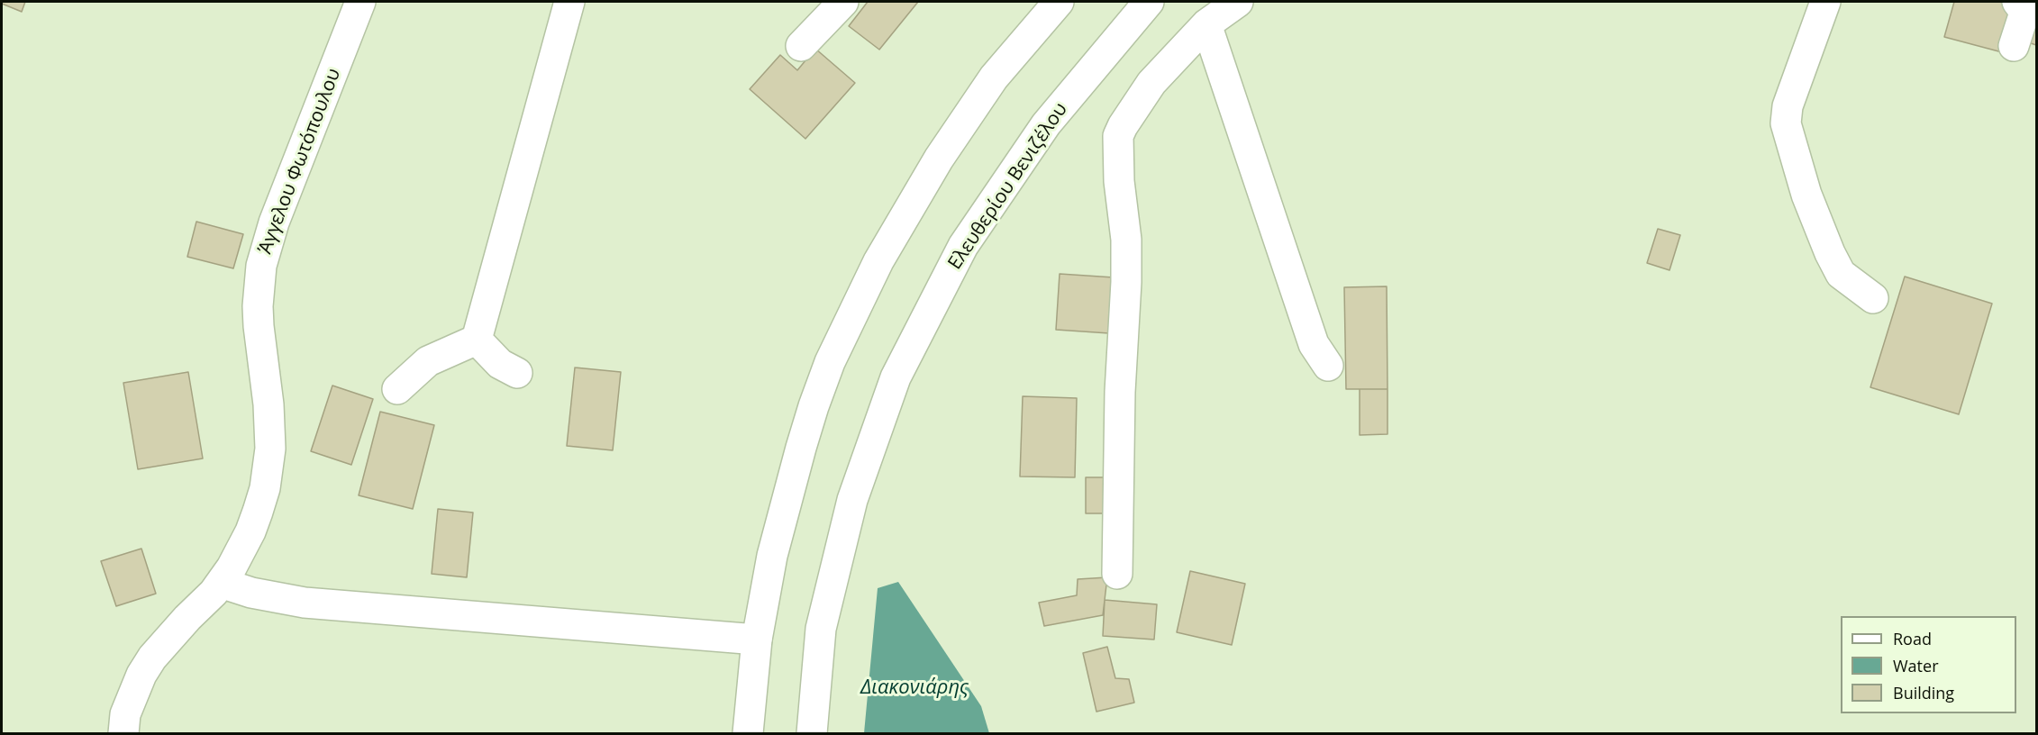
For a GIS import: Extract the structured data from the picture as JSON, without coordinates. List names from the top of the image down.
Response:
{
  "streets": {
    "street": ["Άγγελου Φωτόπουλου", "Ελευθερίου Βενιζέλου"]
  },
  "water": ["Διακονιάρης"],
  "legend": ["Road", "Water", "Building"]
}
